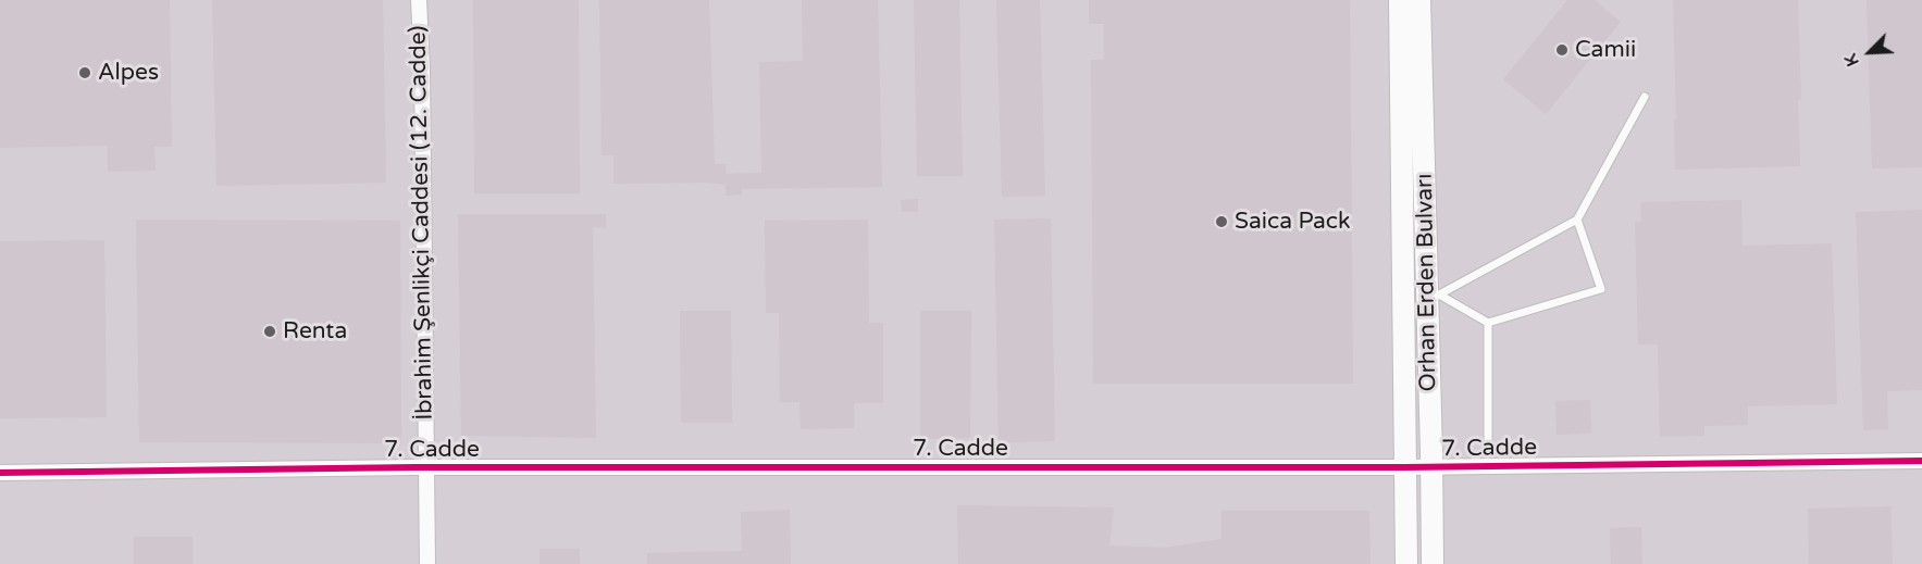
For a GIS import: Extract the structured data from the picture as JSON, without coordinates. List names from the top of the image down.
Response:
{
  "streets": {
    "street": ["İbrahim Şenlikçi Caddesi (12. Cadde)", "Orhan Erden Bulvarı", "7. Cadde"]
  },
  "crossings": [
    ["İbrahim Şenlikçi Caddesi (12. Cadde)", "7. Cadde"],
    ["Orhan Erden Bulvarı", "7. Cadde"]
  ],
  "places": [
    "Camii",
    "Alpes",
    "Saica Pack",
    "Renta"
  ],
  "north": "bottom left"
}
